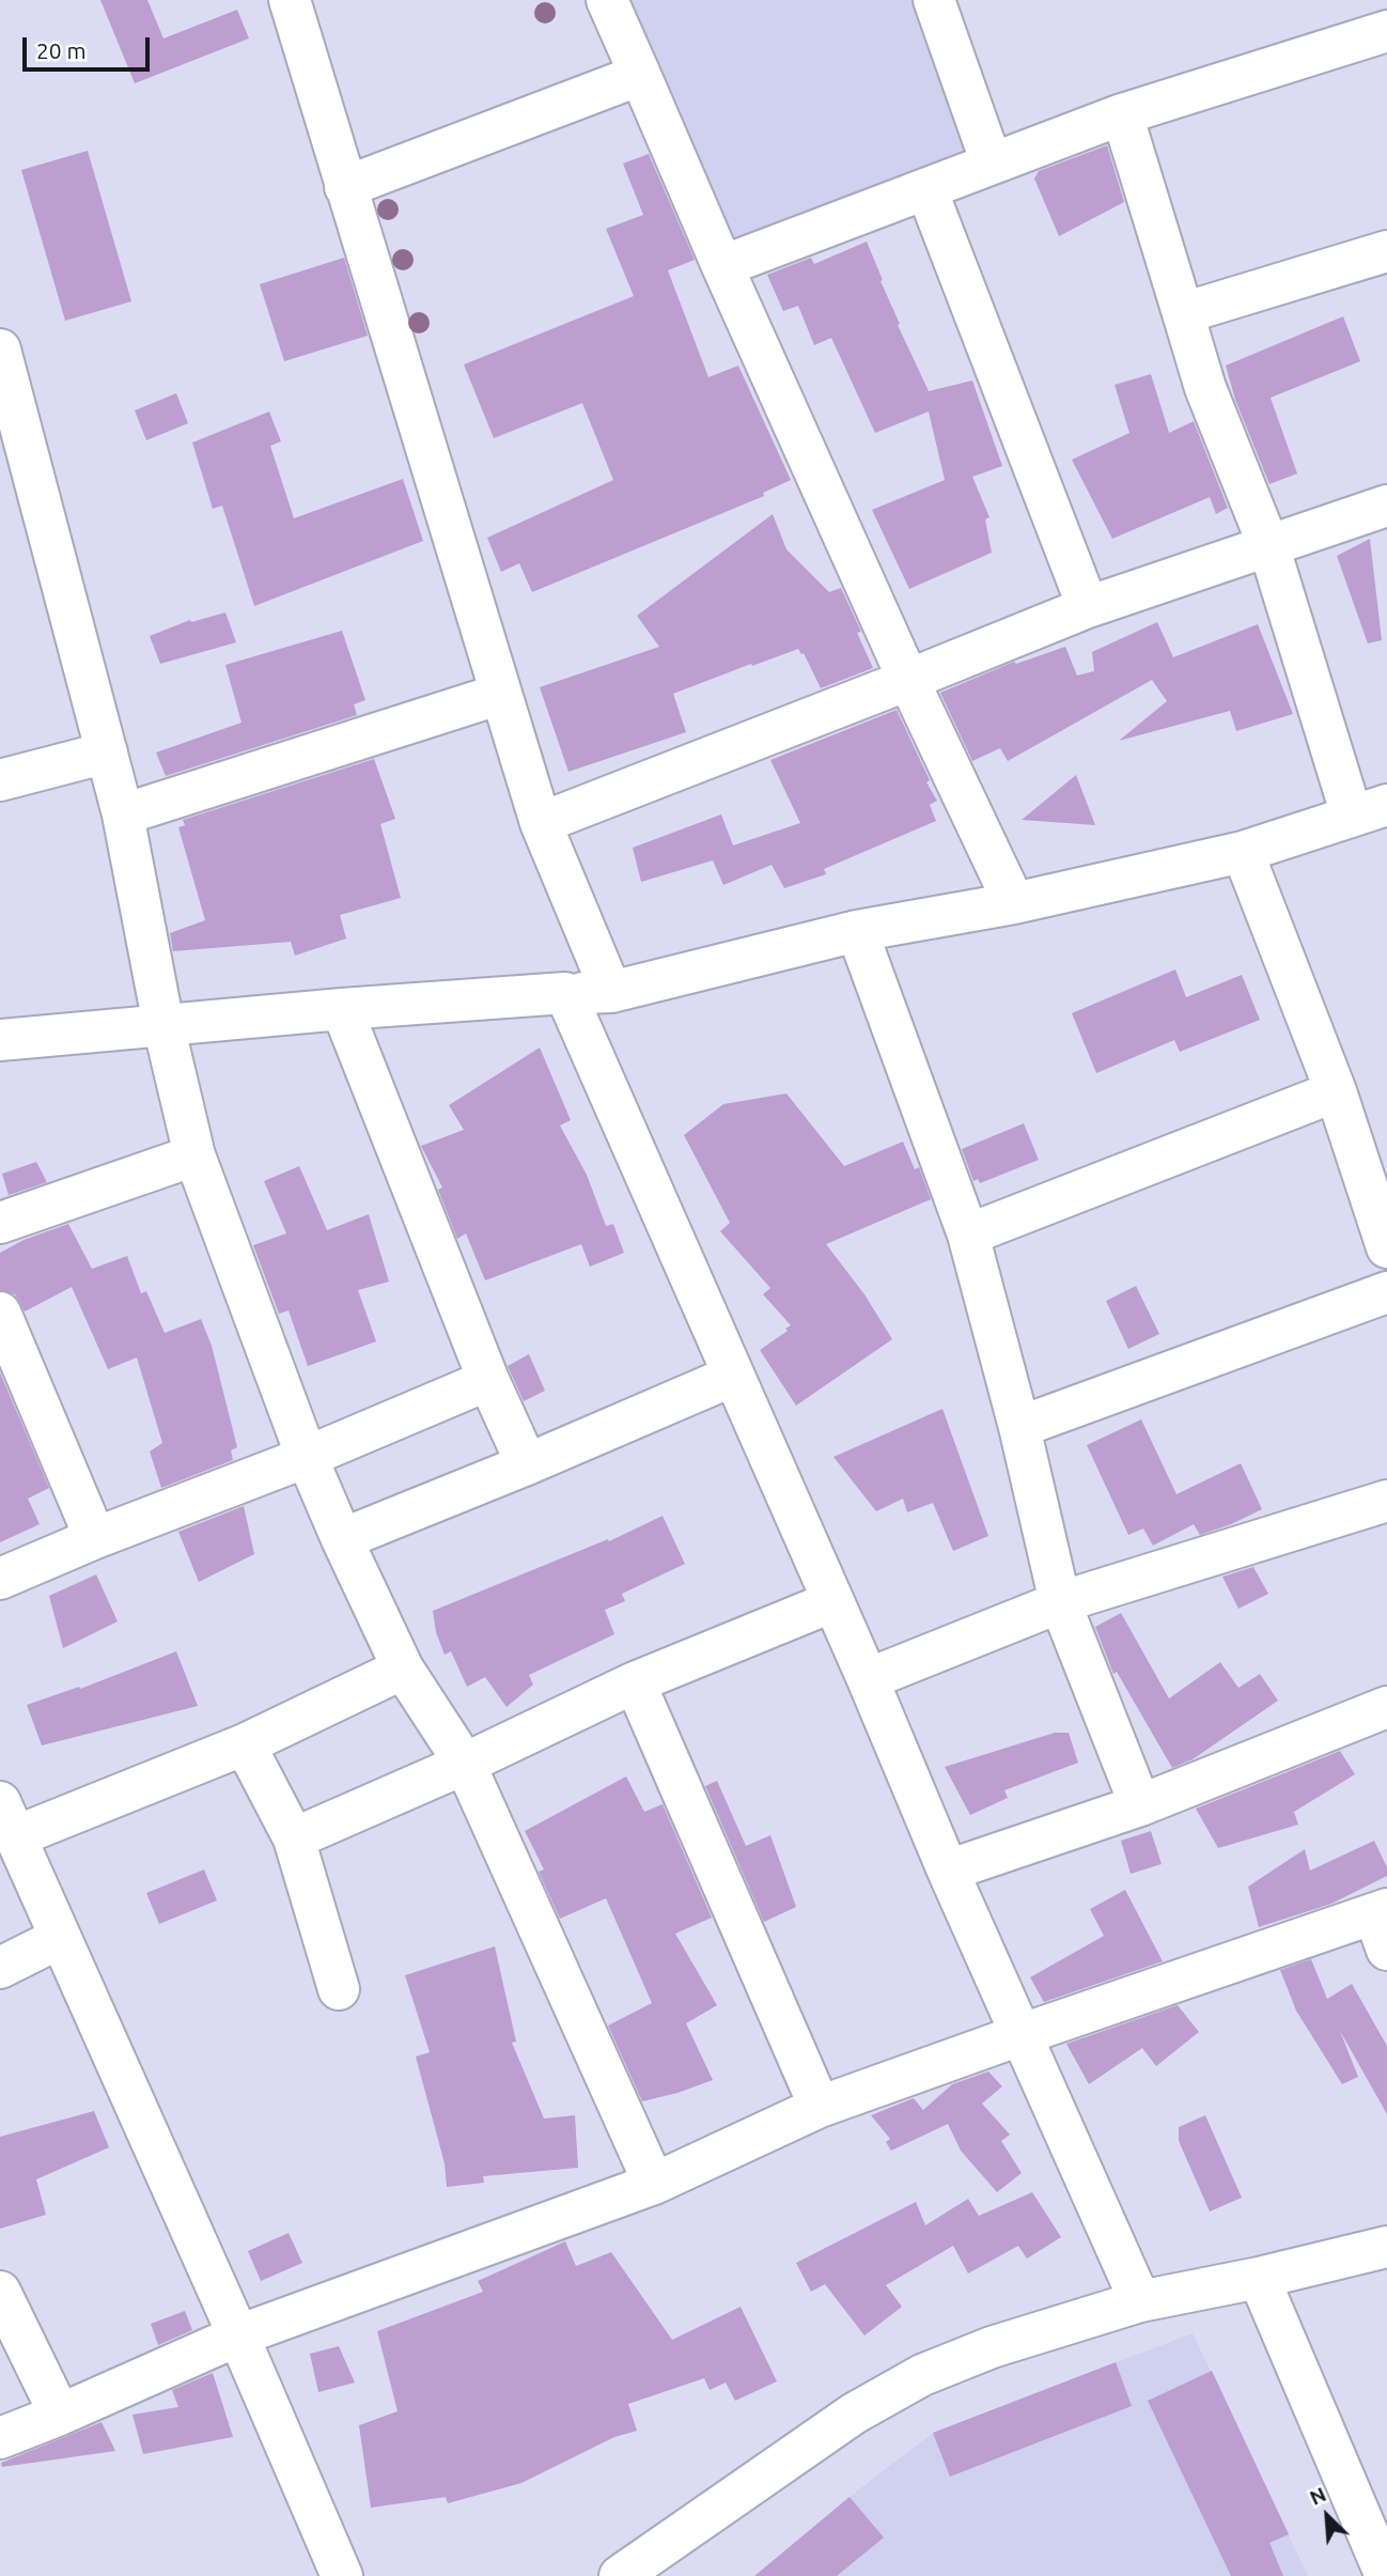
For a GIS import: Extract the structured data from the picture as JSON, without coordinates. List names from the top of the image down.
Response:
{
  "scale_bar": "20 m",
  "north": "top left"
}
